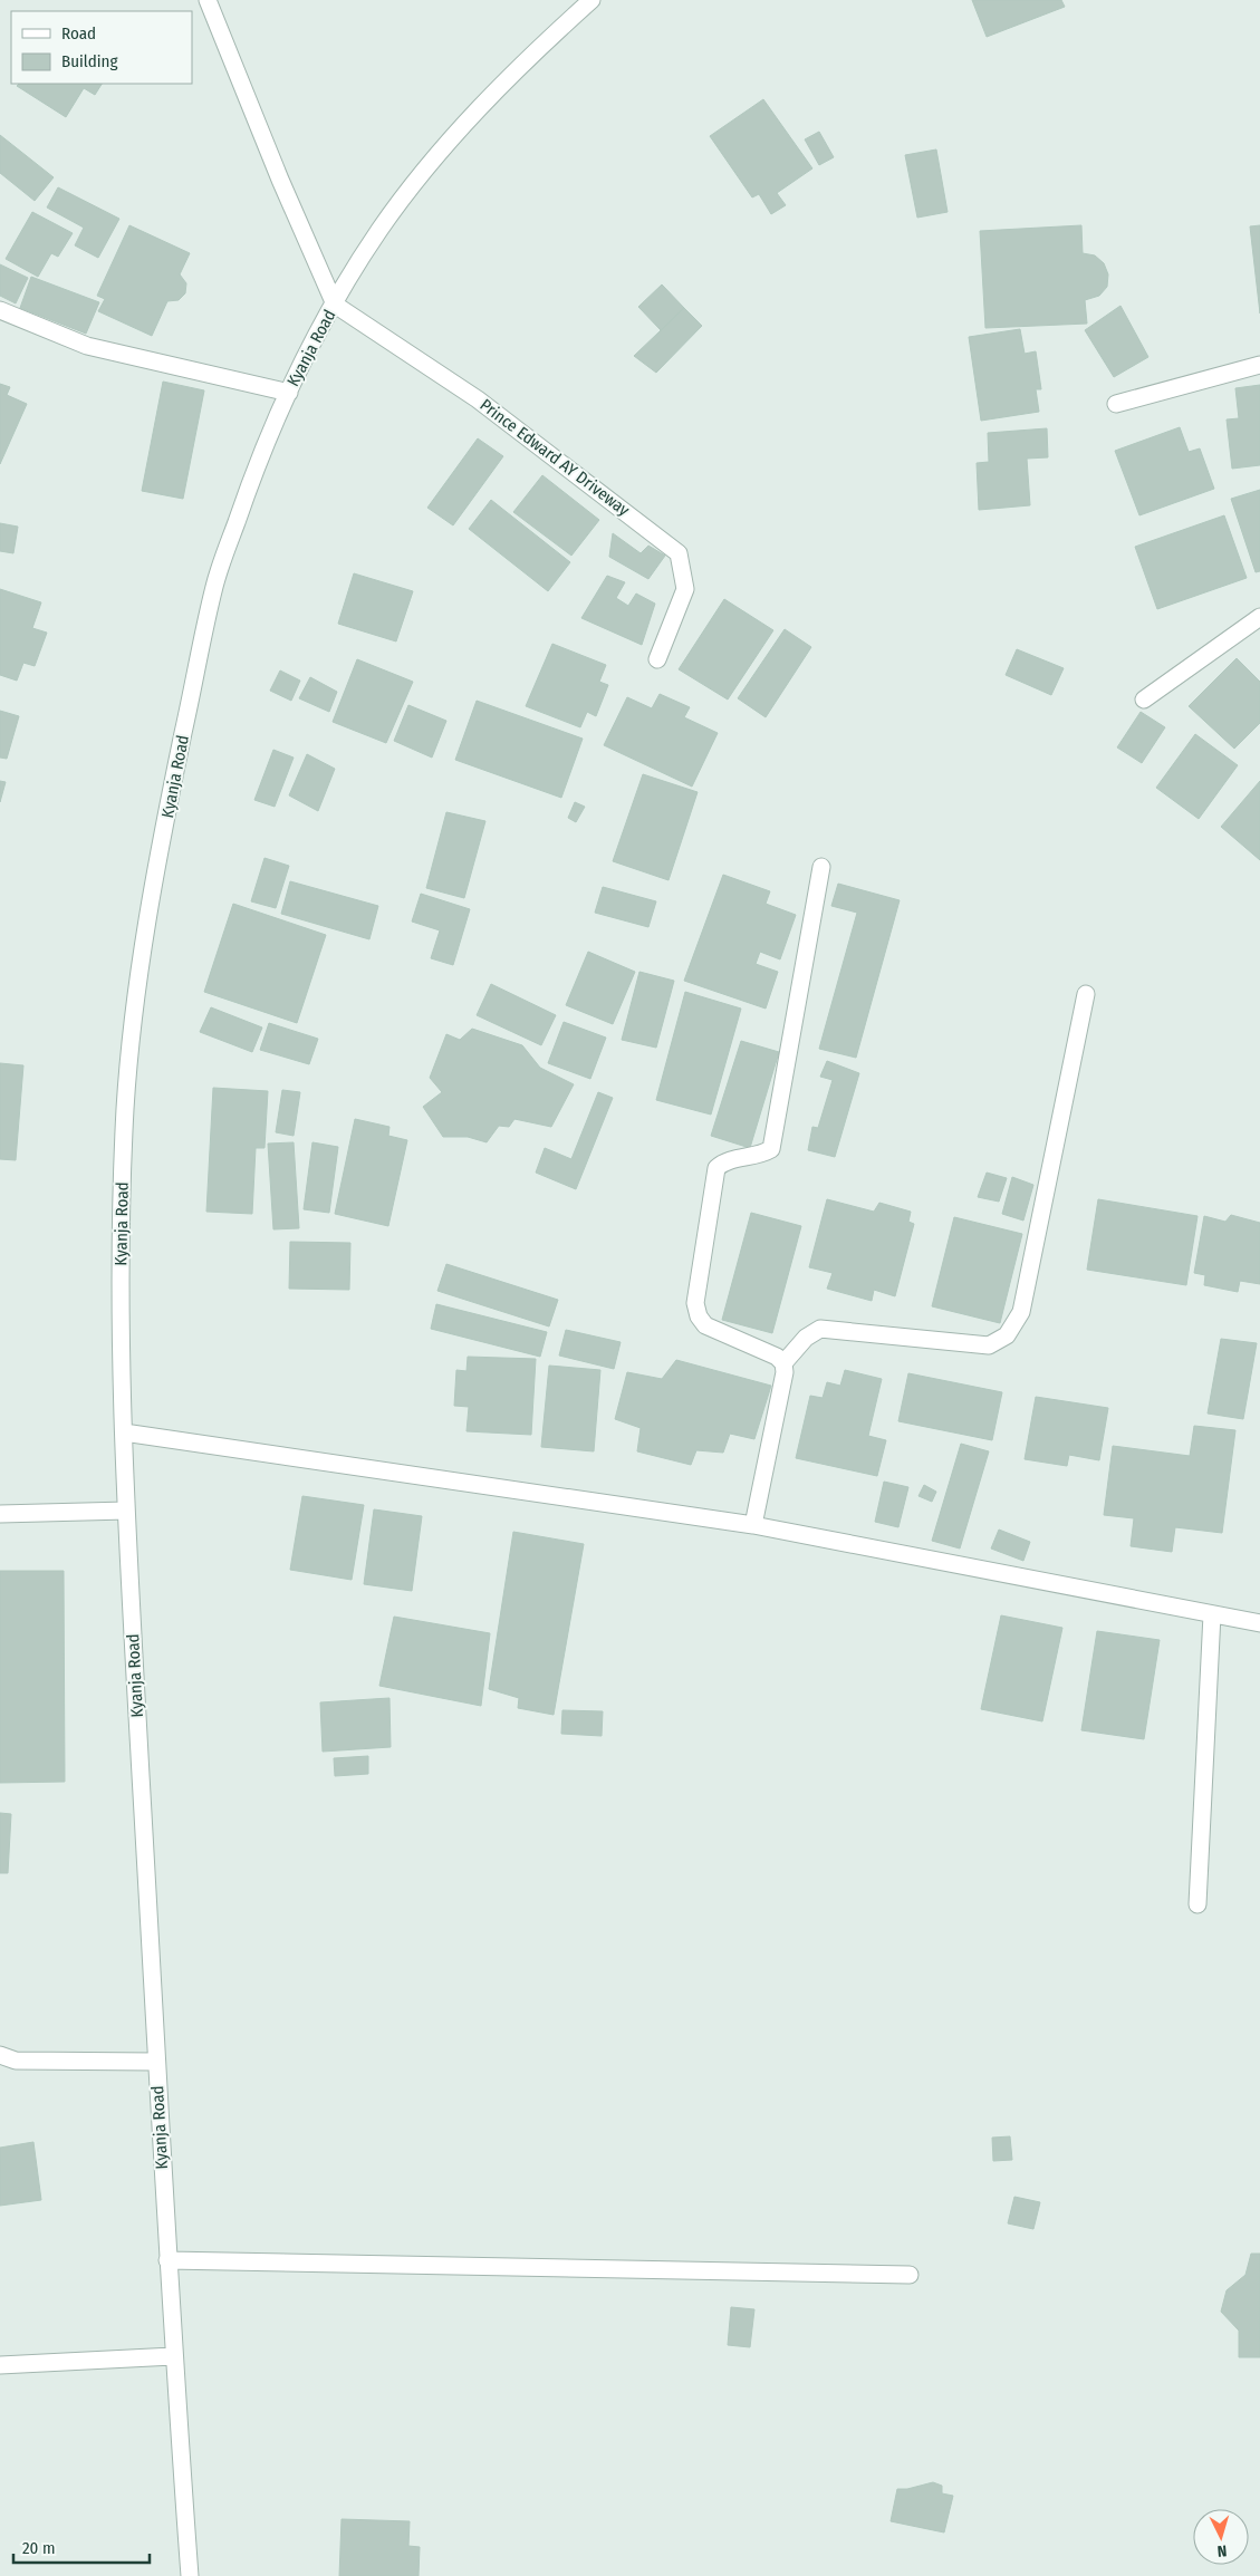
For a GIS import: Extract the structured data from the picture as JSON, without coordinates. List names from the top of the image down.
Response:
{
  "streets": {
    "street": ["Kyanja Road", "Prince Edward AY Driveway"]
  },
  "crossings": [
    ["Kyanja Road", "Prince Edward AY Driveway"]
  ],
  "legend": ["Road", "Building"],
  "scale_bar": "20 m",
  "north": "bottom"
}
